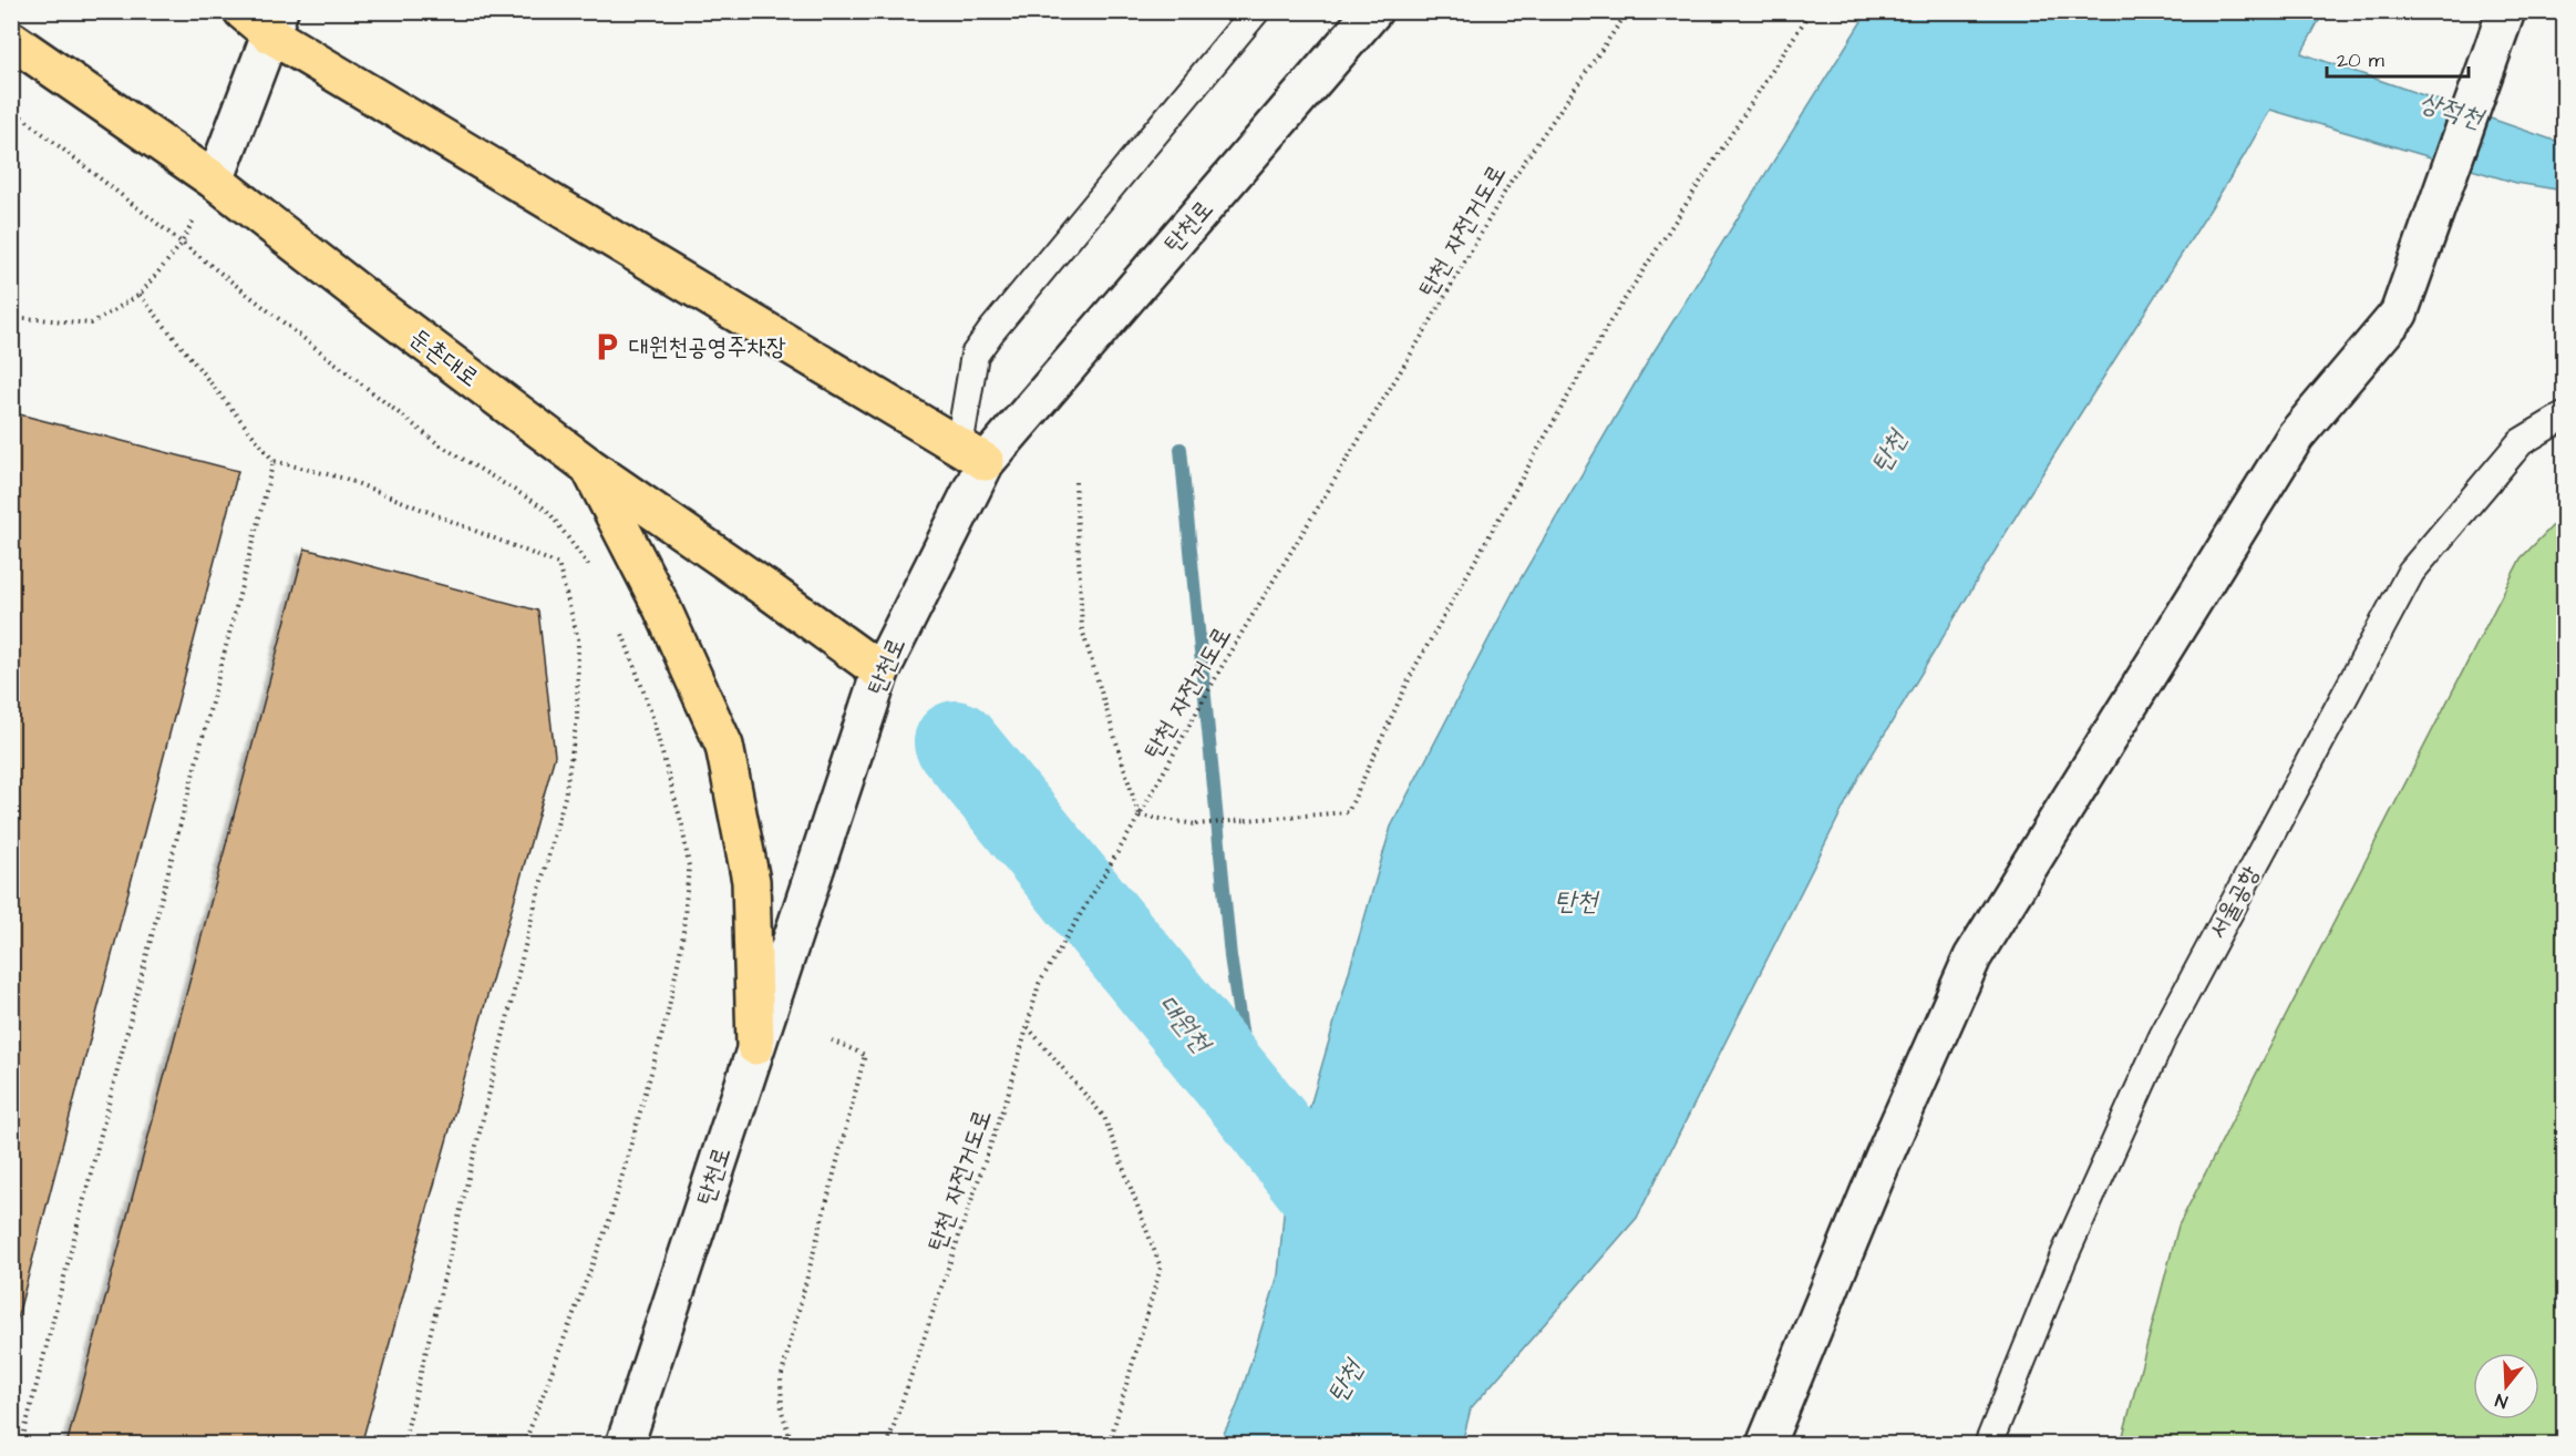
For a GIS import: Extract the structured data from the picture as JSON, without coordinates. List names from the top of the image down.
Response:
{
  "streets": {
    "main road": ["둔촌대로"],
    "street": ["탄천로"],
    "lane": ["서울공항"],
    "path": ["탄천 자전거도로"]
  },
  "crossings": [
    ["탄천로", "둔촌대로"]
  ],
  "water": ["상적천", "탄천", "대원천"],
  "places": {
    "parking": ["대원천공영주차장"]
  },
  "scale_bar": "20 m",
  "north": "bottom"
}
